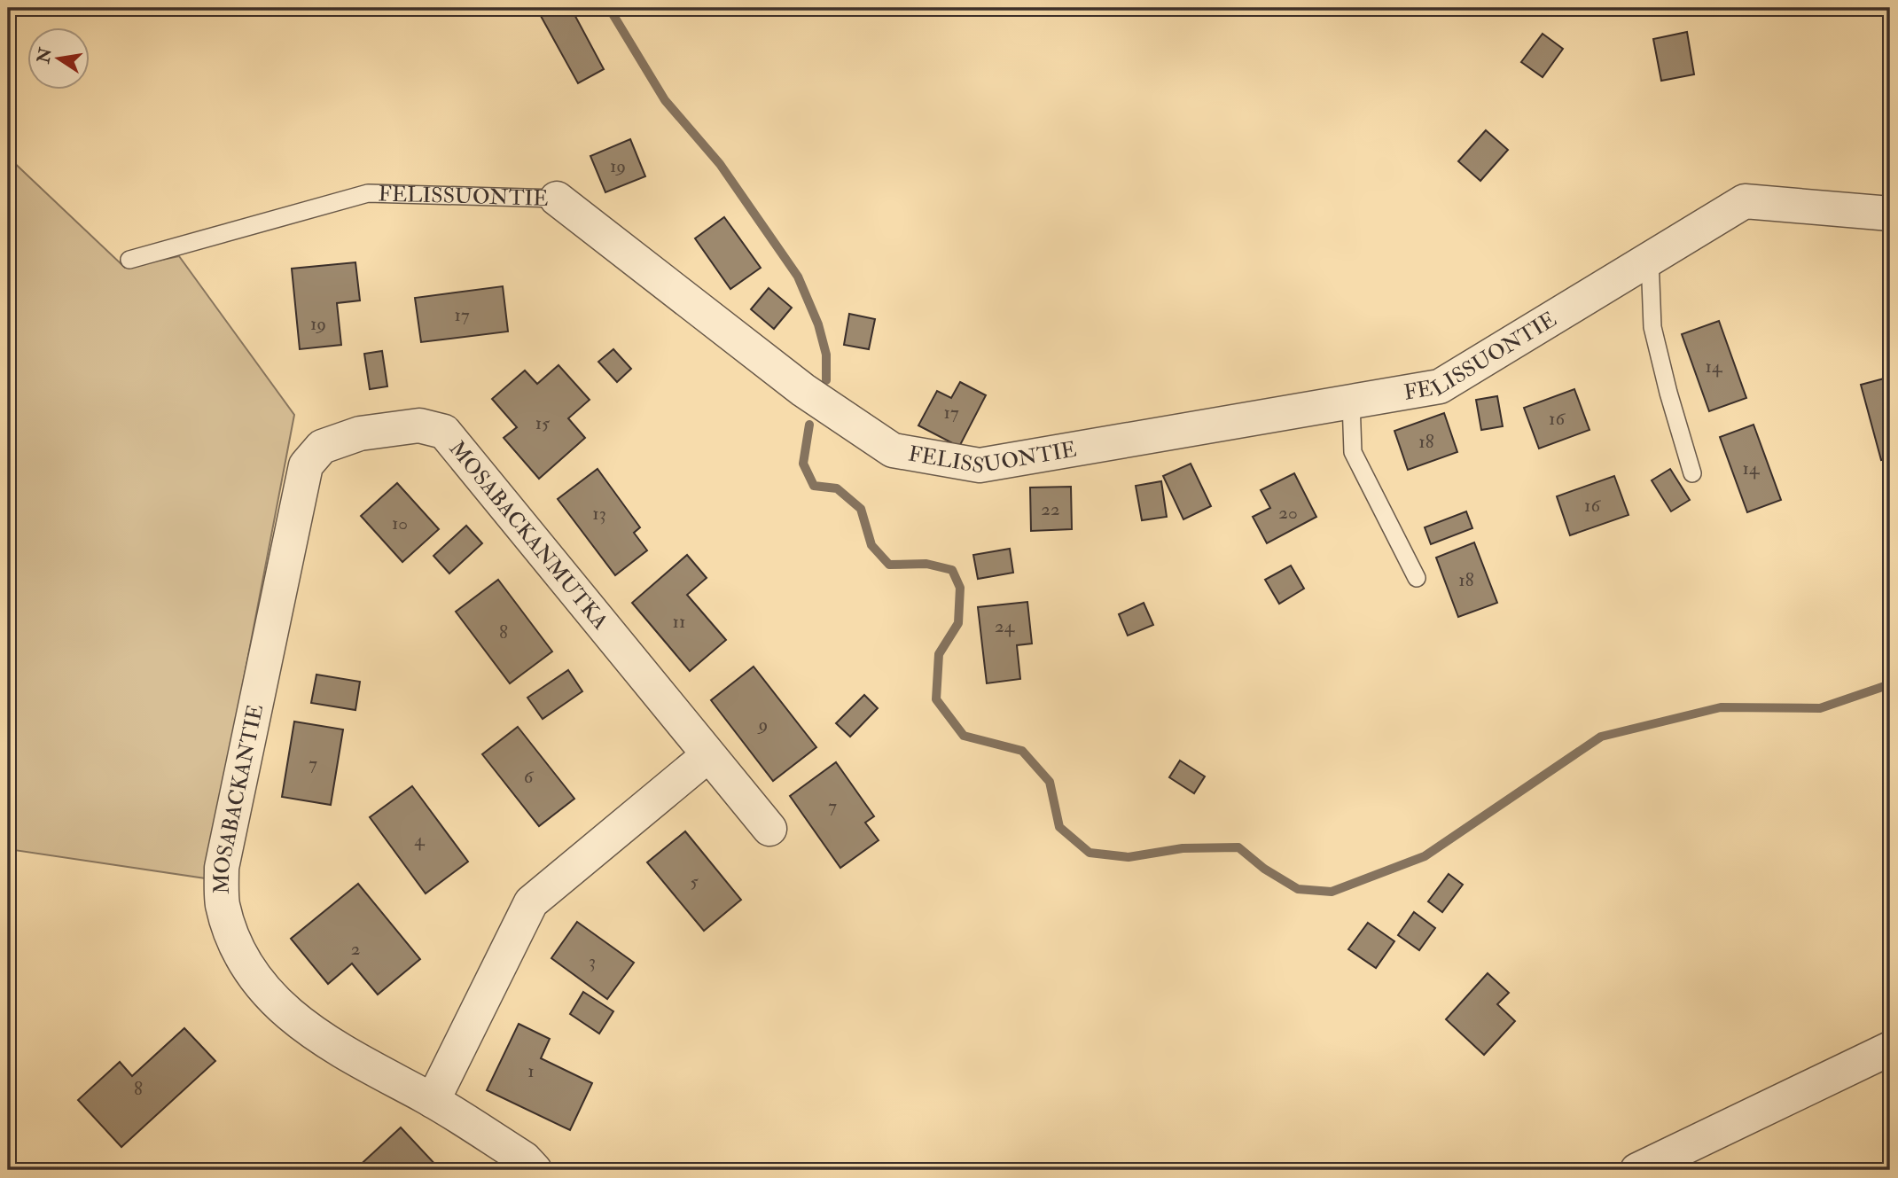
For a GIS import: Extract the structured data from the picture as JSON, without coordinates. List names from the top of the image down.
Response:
{
  "streets": {
    "street": ["FELISSUONTIE", "MOSABACKANMUTKA", "MOSABACKANTIE"]
  },
  "crossings": [
    ["MOSABACKANMUTKA", "MOSABACKANTIE"]
  ],
  "house_numbers": [
    "19",
    "17",
    "19",
    "14",
    "17",
    "16",
    "15",
    "18",
    "14",
    "16",
    "22",
    "20",
    "13",
    "10",
    "18",
    "11",
    "24",
    "8",
    "9",
    "7",
    "6",
    "7",
    "4",
    "5",
    "2",
    "3",
    "1",
    "8"
  ],
  "north": "left"
}
